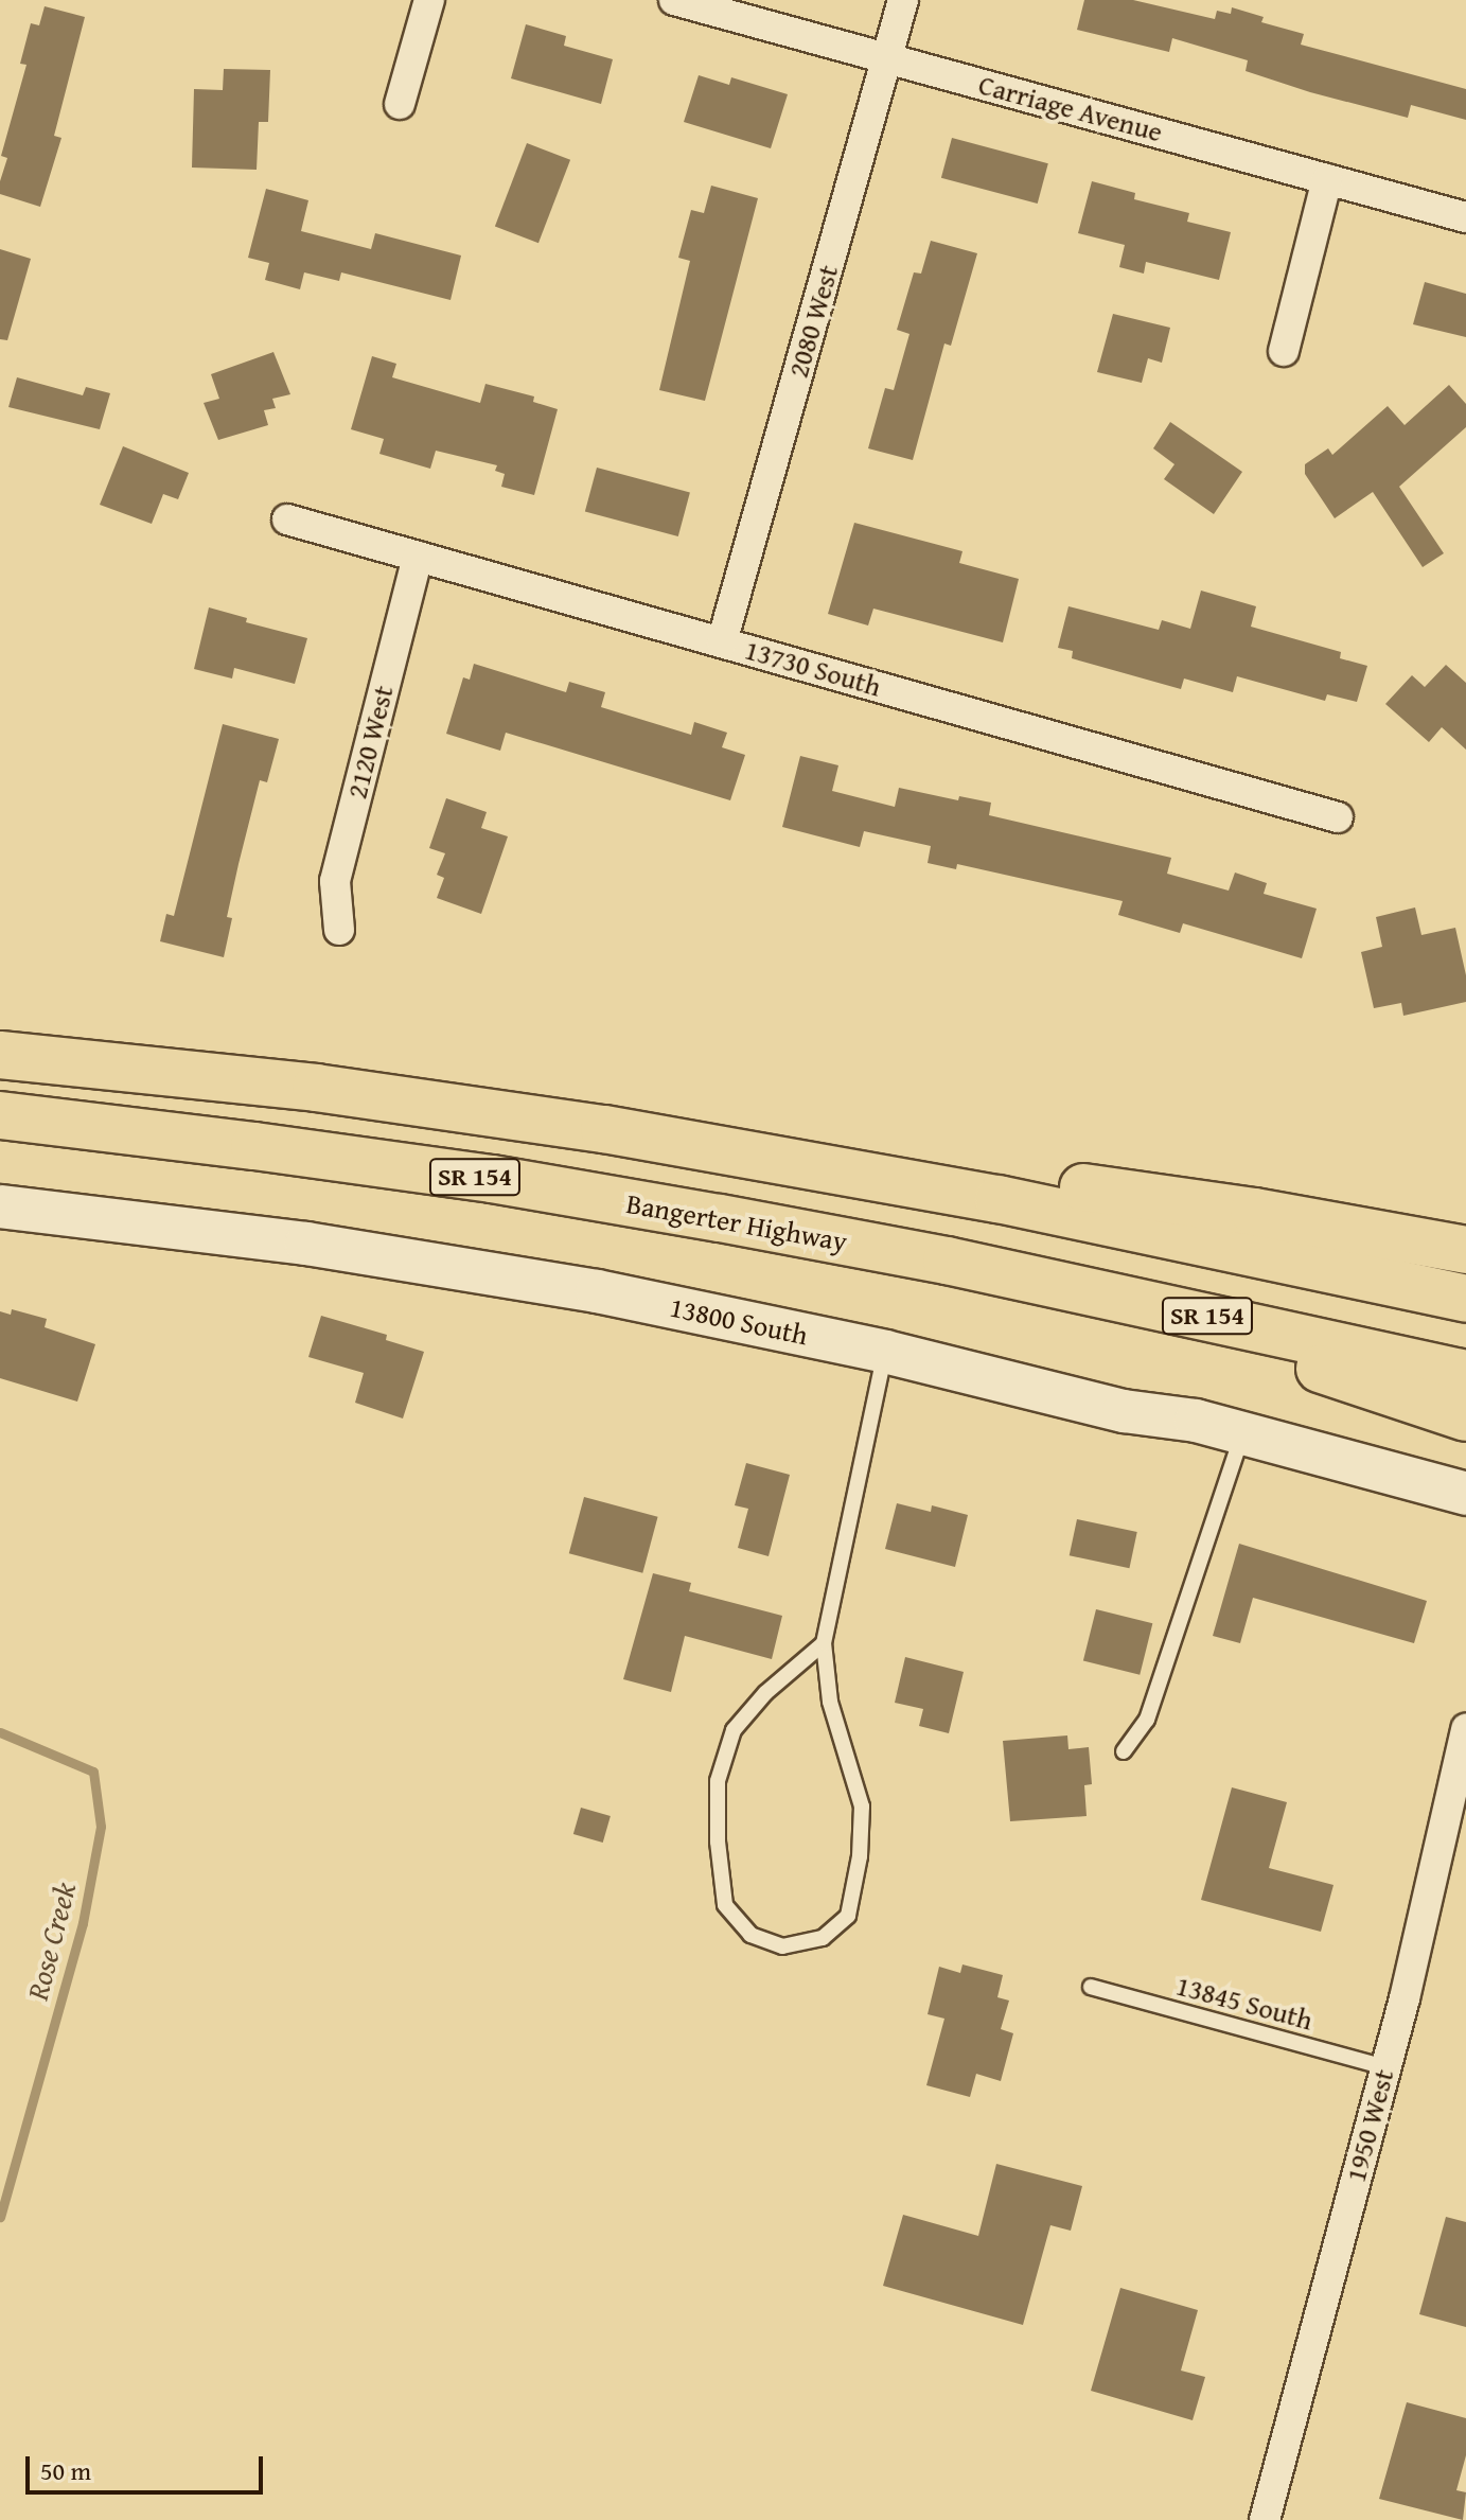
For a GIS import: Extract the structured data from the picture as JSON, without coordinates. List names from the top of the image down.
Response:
{
  "streets": {
    "highway": ["SR 154", "Bangerter Highway"],
    "street": [
      "Carriage Avenue",
      "2080 West",
      "13730 South",
      "2120 West",
      "13800 South",
      "1950 West"
    ],
    "lane": ["13845 South"]
  },
  "crossings": [
    ["Carriage Avenue", "2080 West"],
    ["2080 West", "13730 South"],
    ["13730 South", "2120 West"],
    ["13845 South", "1950 West"]
  ],
  "water": ["Rose Creek"],
  "scale_bar": "50 m"
}
